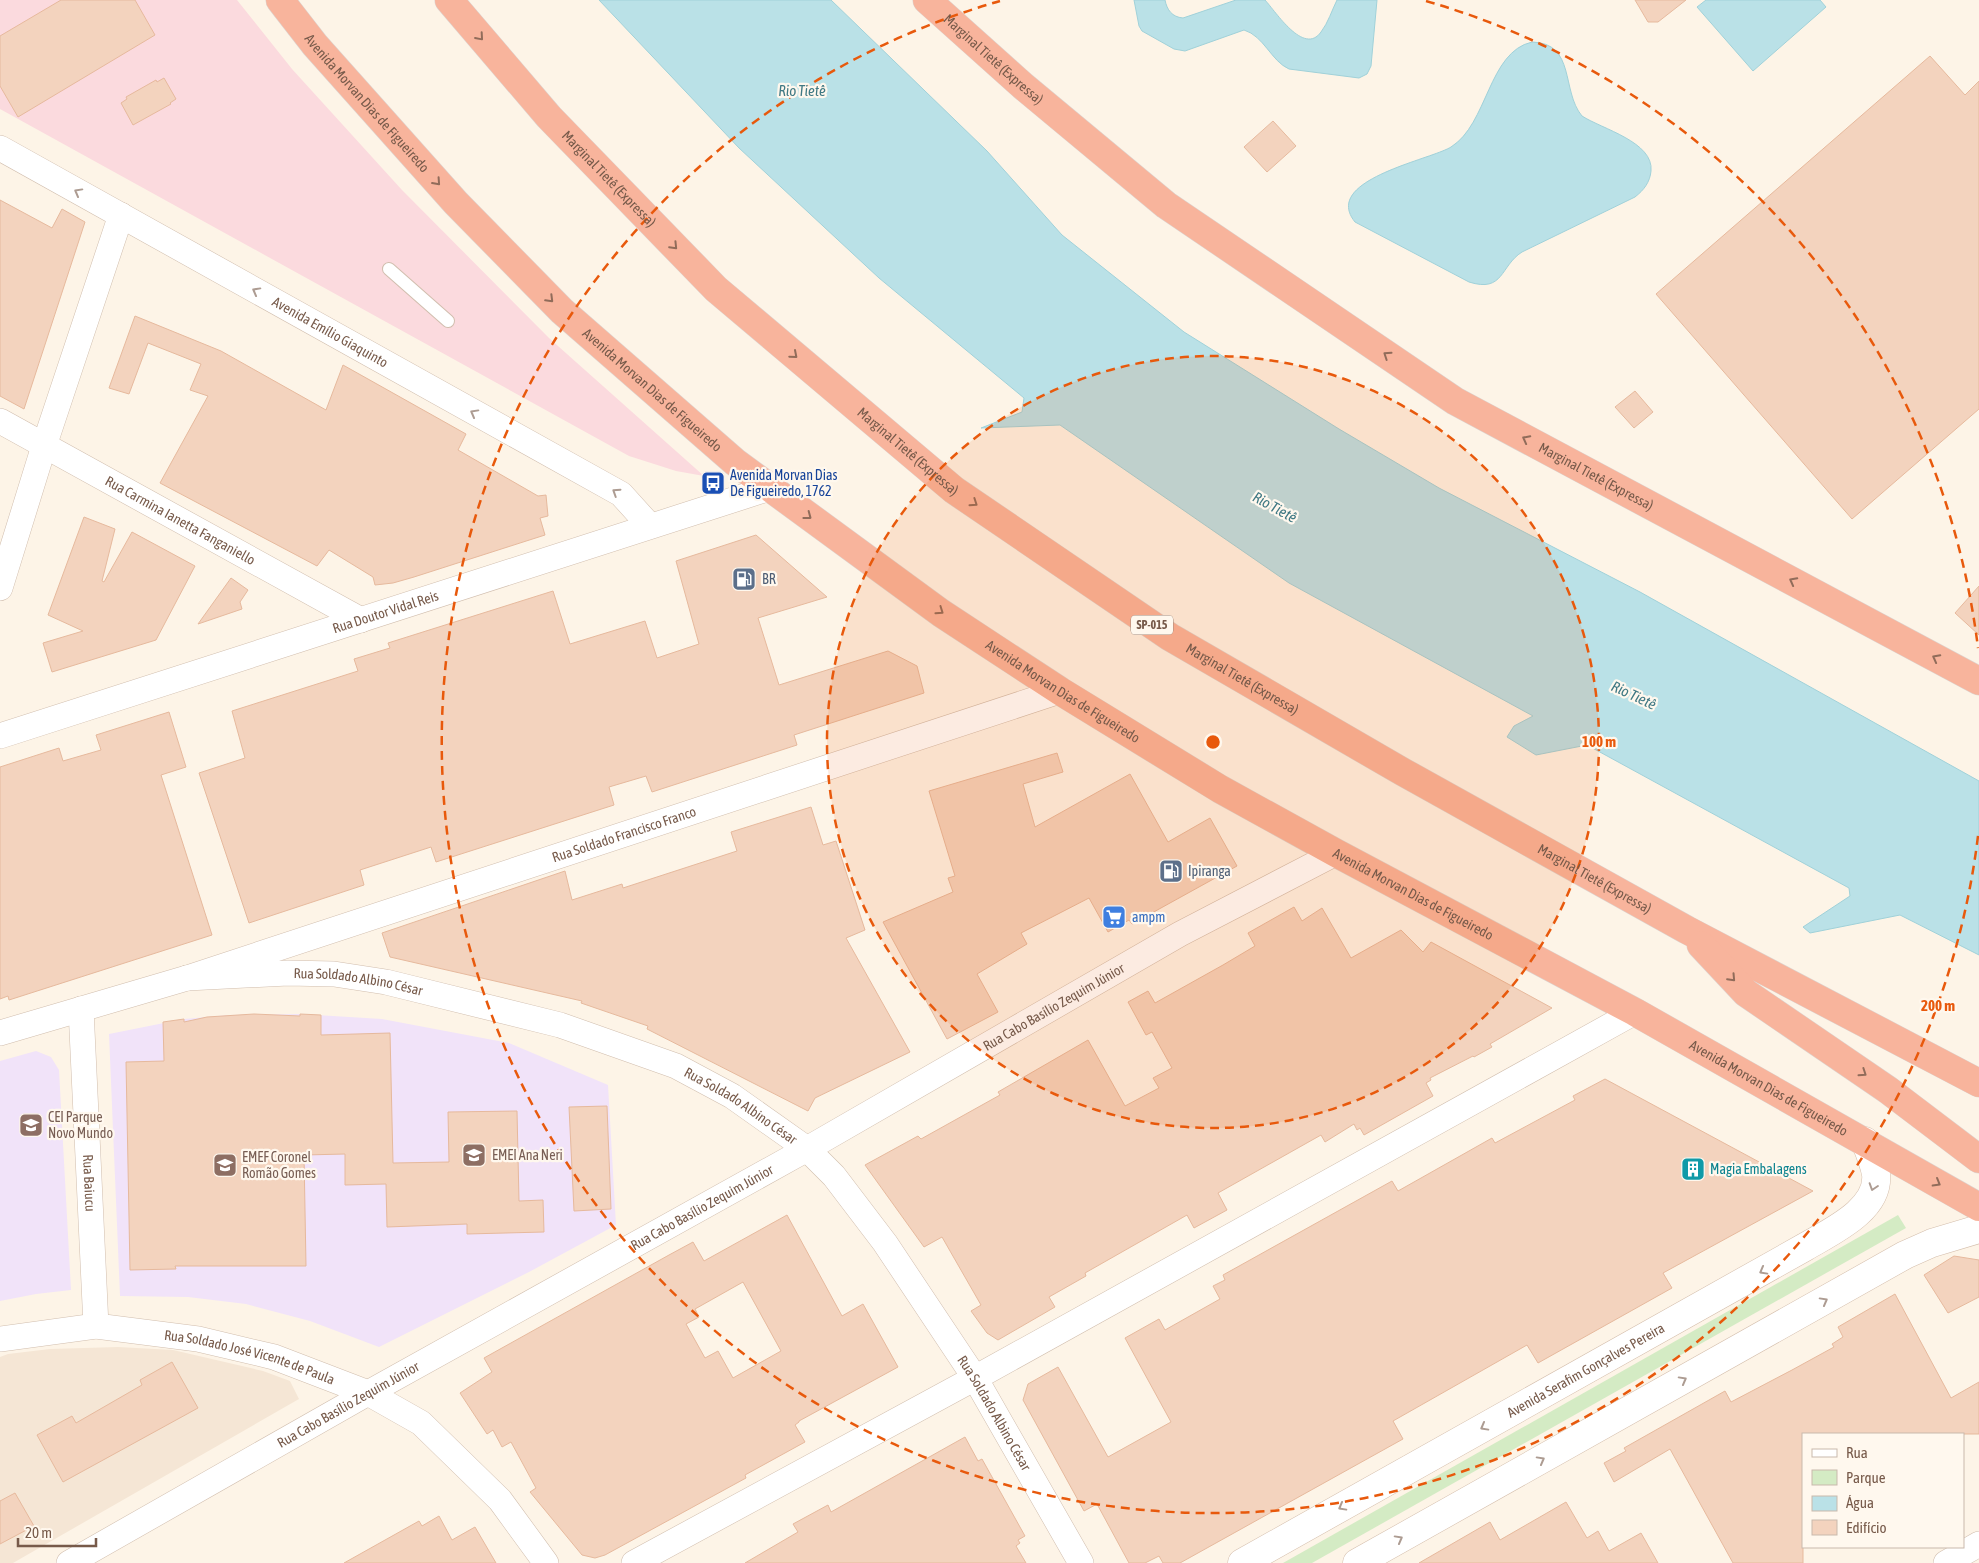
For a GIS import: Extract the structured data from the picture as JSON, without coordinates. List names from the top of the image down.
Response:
{
  "streets": {
    "highway": ["Marginal Tietê (Expressa)", "Avenida Morvan Dias de Figueiredo", "SP-015"],
    "main road": ["Avenida Serafim Gonçalves Pereira"],
    "street": [
      "Avenida Emílio Giaquinto",
      "Rua Carmina Ianetta Fanganiello",
      "Rua Doutor Vidal Reis",
      "Rua Soldado Francisco Franco",
      "Rua Soldado Albino César",
      "Rua Cabo Basílio Zequim Júnior",
      "Rua Baiucu",
      "Rua Soldado José Vicente de Paula"
    ]
  },
  "crossings": [
    ["Avenida Morvan Dias de Figueiredo", "Rua Doutor Vidal Reis"],
    ["Avenida Morvan Dias de Figueiredo", "Rua Soldado Francisco Franco"],
    ["Avenida Morvan Dias de Figueiredo", "Rua Cabo Basílio Zequim Júnior"],
    ["Avenida Morvan Dias de Figueiredo", "Avenida Serafim Gonçalves Pereira"],
    ["Avenida Emílio Giaquinto", "Rua Doutor Vidal Reis"],
    ["Rua Carmina Ianetta Fanganiello", "Rua Doutor Vidal Reis"],
    ["Rua Soldado Francisco Franco", "Rua Soldado Albino César"],
    ["Rua Soldado Albino César", "Rua Cabo Basílio Zequim Júnior"],
    ["Rua Cabo Basílio Zequim Júnior", "Rua Soldado José Vicente de Paula"],
    ["Rua Baiucu", "Rua Soldado José Vicente de Paula"]
  ],
  "one_way": ["Avenida Morvan Dias de Figueiredo", "Avenida Emílio Giaquinto"],
  "water": ["Rio Tietê"],
  "places": {
    "bus stop": ["Avenida Morvan Dias De Figueiredo, 1762"],
    "fuel station": ["BR", "Ipiranga"],
    "supermarket": ["ampm"],
    "school or university": ["CEI Parque Novo Mundo", "EMEI Ana Neri", "EMEF Coronel Romão Gomes"],
    "building": ["Magia Embalagens"]
  },
  "legend": [
    "Rua",
    "Parque",
    "Água",
    "Edifício"
  ],
  "scale_bar": "20 m",
  "rings": ["100 m", "200 m"]
}
